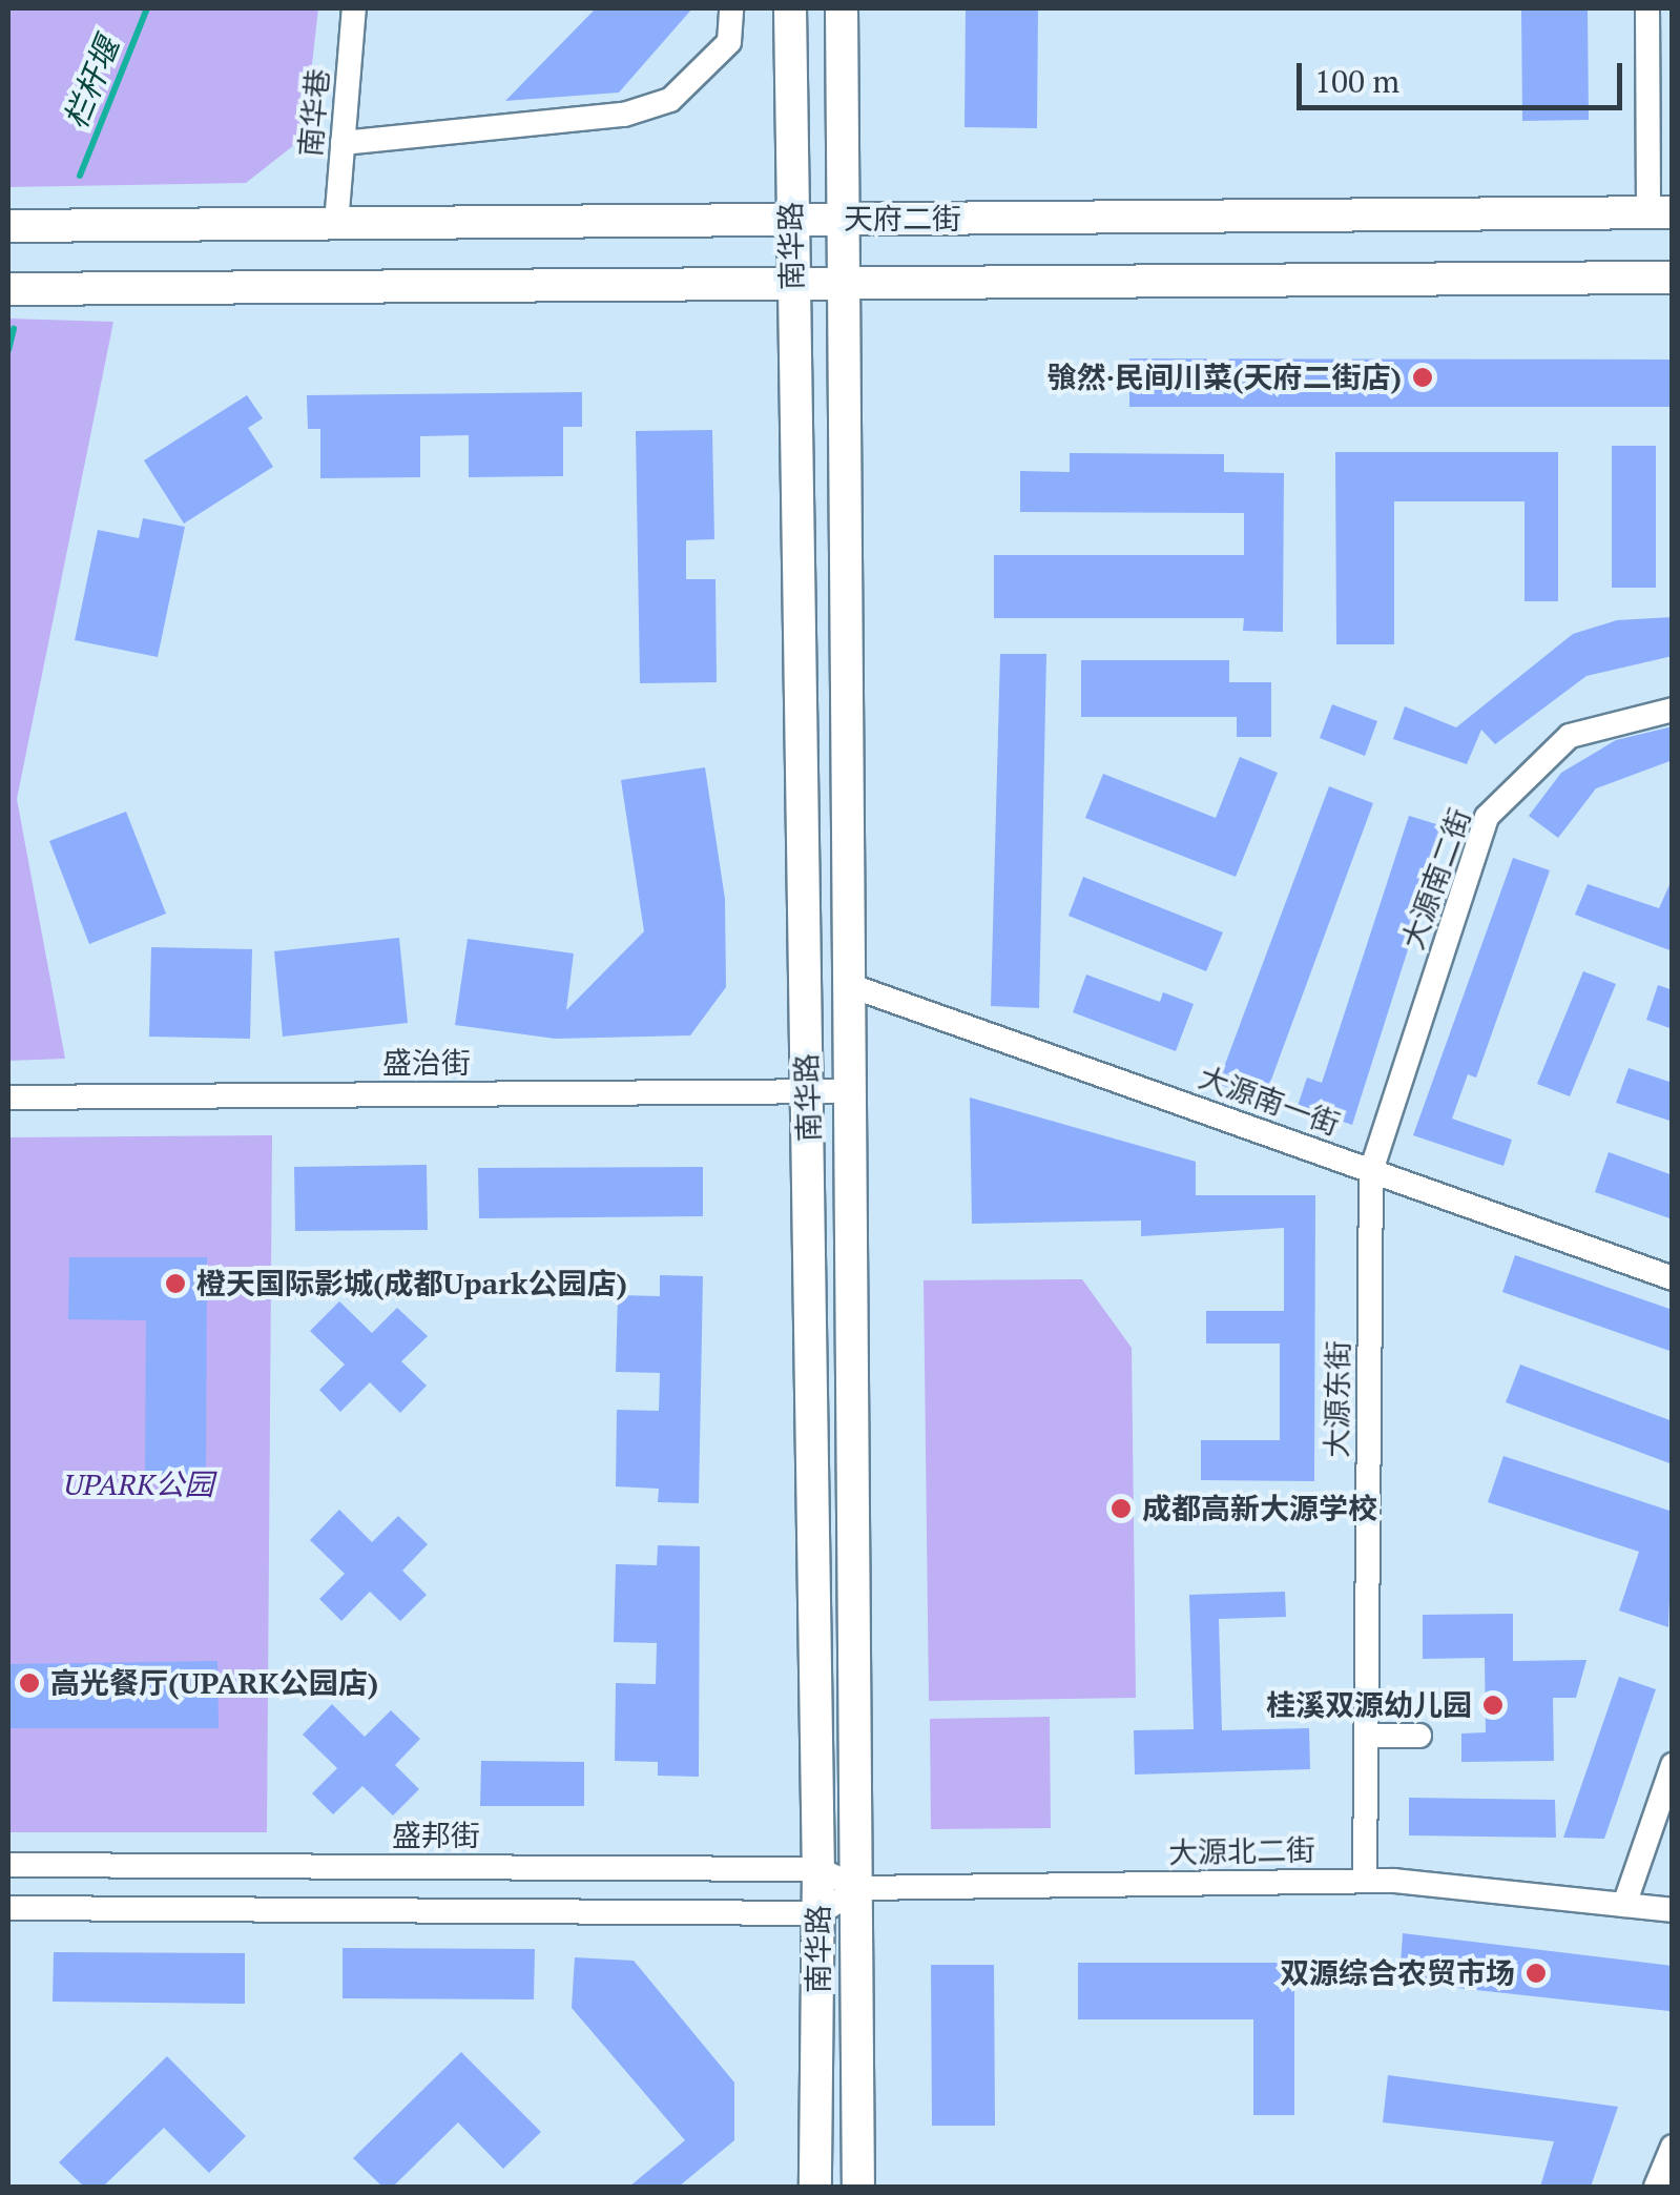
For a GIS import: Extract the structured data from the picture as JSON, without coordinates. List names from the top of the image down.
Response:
{
  "streets": {
    "main road": ["天府二街", "南华路"],
    "street": [
      "南华巷",
      "大源南二街",
      "盛治街",
      "大源南一街",
      "大源东街",
      "盛邦街",
      "大源北二街"
    ]
  },
  "crossings": [
    ["南华巷", "天府二街"],
    ["天府二街", "南华路"],
    ["南华路", "盛治街"],
    ["南华路", "大源南一街"],
    ["南华路", "盛邦街"],
    ["南华路", "大源北二街"],
    ["大源南二街", "大源南一街"],
    ["大源南二街", "大源东街"],
    ["大源南一街", "大源东街"],
    ["大源东街", "大源北二街"],
    ["盛邦街", "大源北二街"]
  ],
  "water": ["栏杆堰"],
  "parks": ["UPARK公园"],
  "places": [
    "飸然·民间川菜(天府二街店)",
    "橙天国际影城(成都Upark公园店)",
    "成都高新大源学校",
    "高光餐厅(UPARK公园店)",
    "桂溪双源幼儿园",
    "双源综合农贸市场"
  ],
  "scale_bar": "100 m"
}
